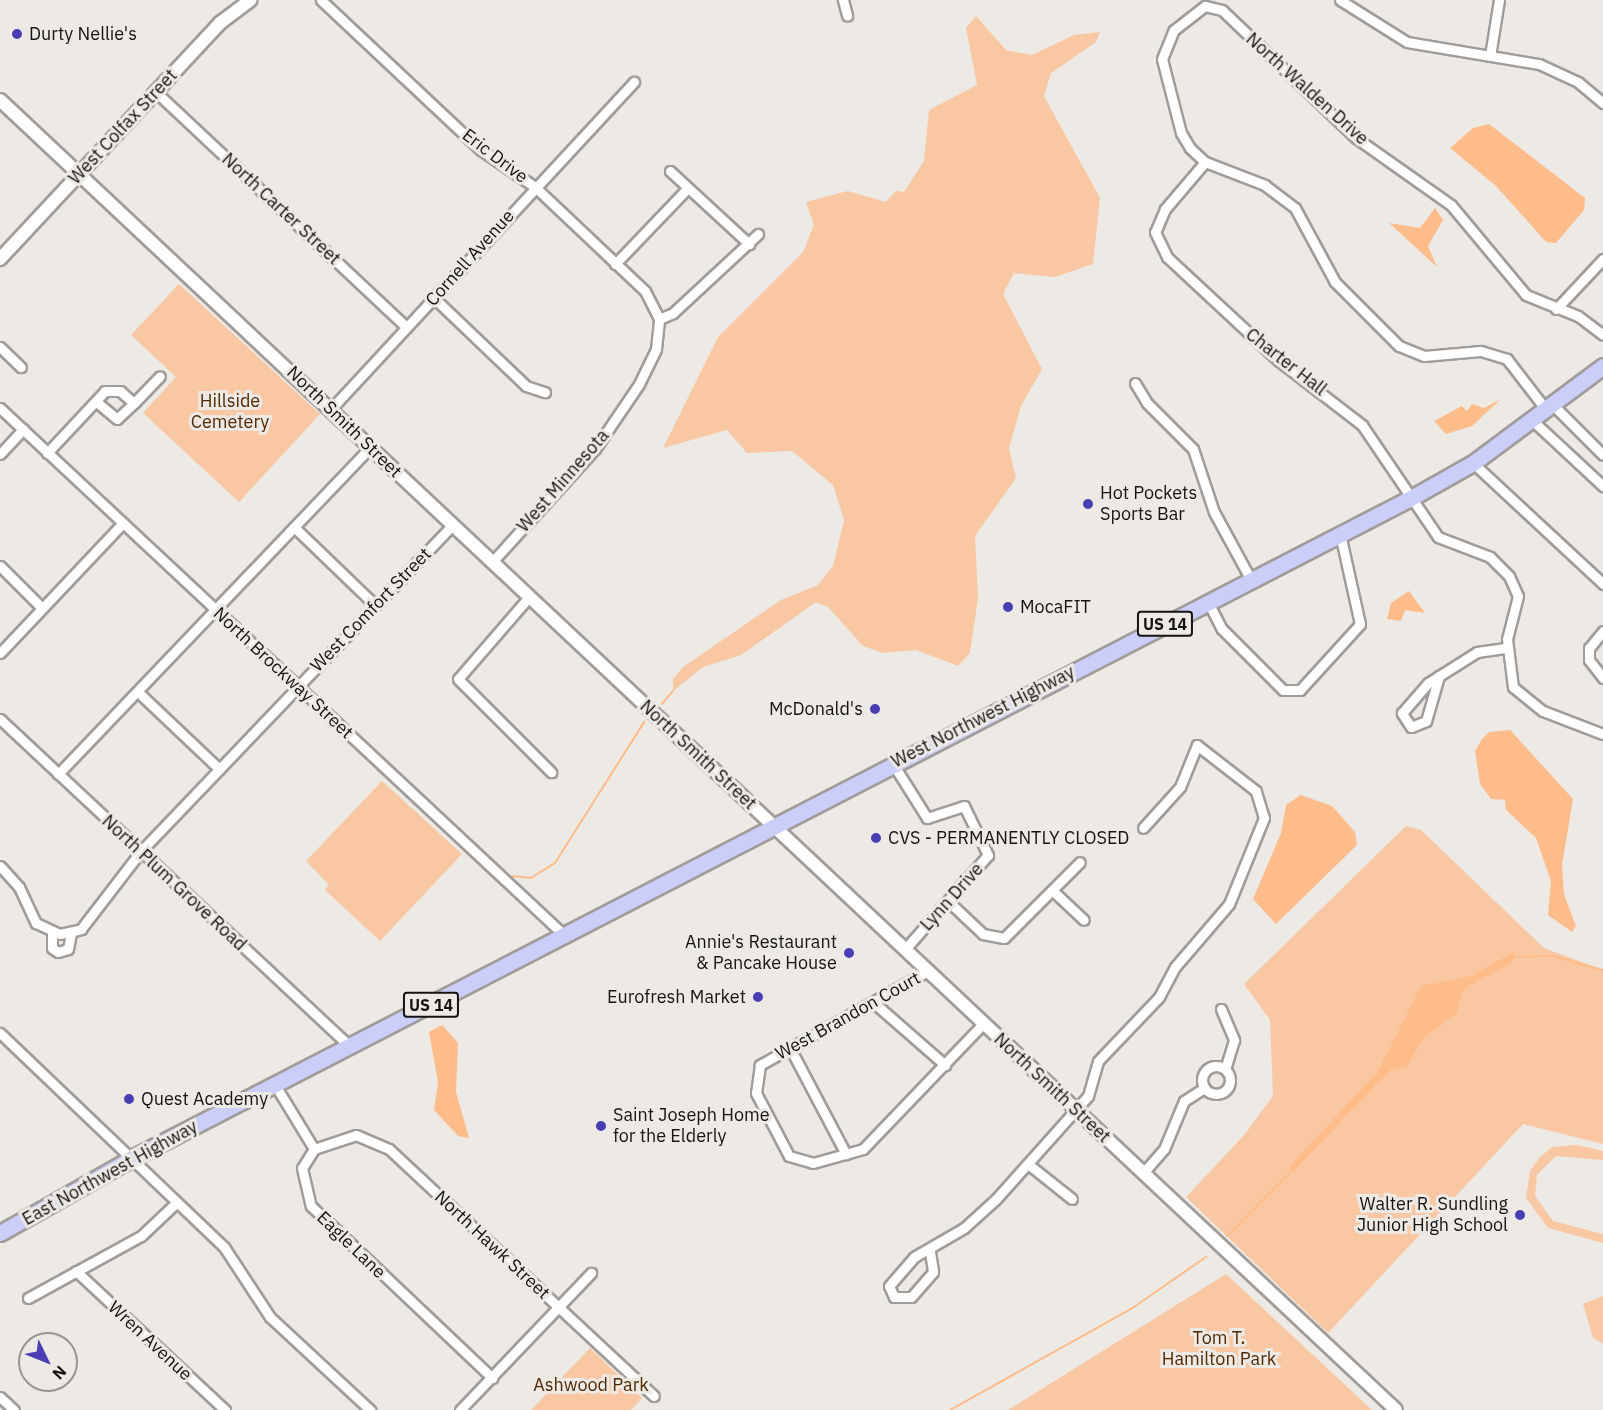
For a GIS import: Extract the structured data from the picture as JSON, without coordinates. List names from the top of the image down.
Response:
{
  "streets": {
    "main road": ["US 14", "West Northwest Highway", "East Northwest Highway"],
    "street": [
      "North Walden Drive",
      "West Colfax Street",
      "Eric Drive",
      "North Carter Street",
      "Cornell Avenue",
      "Charter Hall",
      "North Smith Street",
      "West Minnesota",
      "West Comfort Street",
      "North Brockway Street",
      "North Plum Grove Road",
      "Lynn Drive",
      "West Brandon Court",
      "Eagle Lane",
      "North Hawk Street",
      "Wren Avenue"
    ]
  },
  "crossings": [
    ["North Walden Drive", "Charter Hall"],
    ["West Colfax Street", "North Carter Street"],
    ["West Colfax Street", "North Smith Street"],
    ["Eric Drive", "Cornell Avenue"],
    ["Eric Drive", "West Minnesota"],
    ["North Carter Street", "Cornell Avenue"],
    ["Cornell Avenue", "North Smith Street"],
    ["Charter Hall", "West Northwest Highway"],
    ["North Smith Street", "West Minnesota"],
    ["North Smith Street", "West Comfort Street"],
    ["North Smith Street", "West Northwest Highway"],
    ["North Smith Street", "Lynn Drive"],
    ["North Smith Street", "West Brandon Court"],
    ["West Comfort Street", "North Brockway Street"],
    ["West Comfort Street", "North Plum Grove Road"],
    ["North Brockway Street", "West Northwest Highway"],
    ["West Northwest Highway", "North Plum Grove Road"],
    ["West Northwest Highway", "Lynn Drive"],
    ["West Northwest Highway", "East Northwest Highway"],
    ["North Plum Grove Road", "East Northwest Highway"],
    ["Eagle Lane", "North Hawk Street"]
  ],
  "parks": ["Hillside Cemetery", "Tom T. Hamilton Park", "Ashwood Park"],
  "places": [
    "Durty Nellie's",
    "Hot Pockets Sports Bar",
    "MocaFIT",
    "McDonald's",
    "CVS - PERMANENTLY CLOSED",
    "Annie's Restaurant & Pancake House",
    "Eurofresh Market",
    "Quest Academy",
    "Saint Joseph Home for the Elderly",
    "Walter R. Sundling Junior High School"
  ],
  "north": "bottom right"
}
